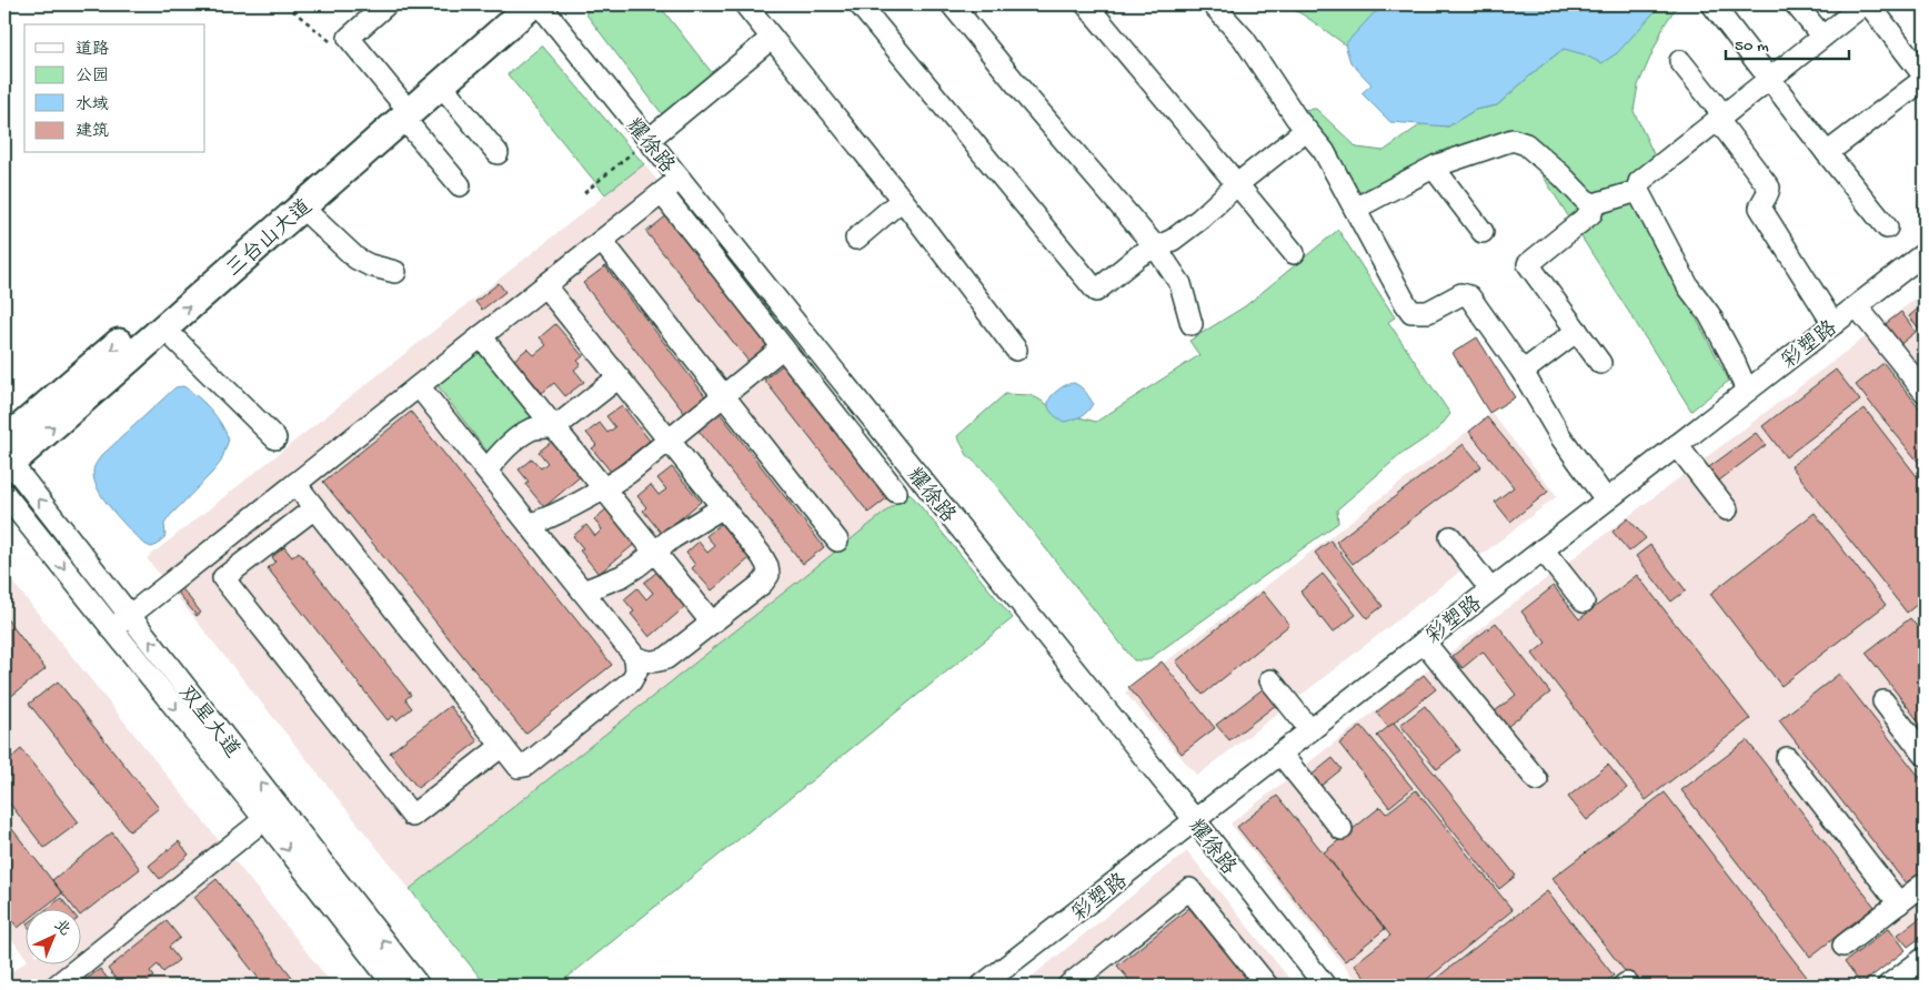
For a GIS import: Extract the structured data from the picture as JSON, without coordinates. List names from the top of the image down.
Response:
{
  "streets": {
    "main road": ["三台山大道"],
    "street": ["耀徐路", "彩塑路", "双星大道"]
  },
  "crossings": [
    ["耀徐路", "三台山大道"],
    ["耀徐路", "彩塑路"],
    ["三台山大道", "双星大道"]
  ],
  "legend": [
    "道路",
    "公园",
    "水域",
    "建筑"
  ],
  "scale_bar": "50 m",
  "north": "top right"
}
